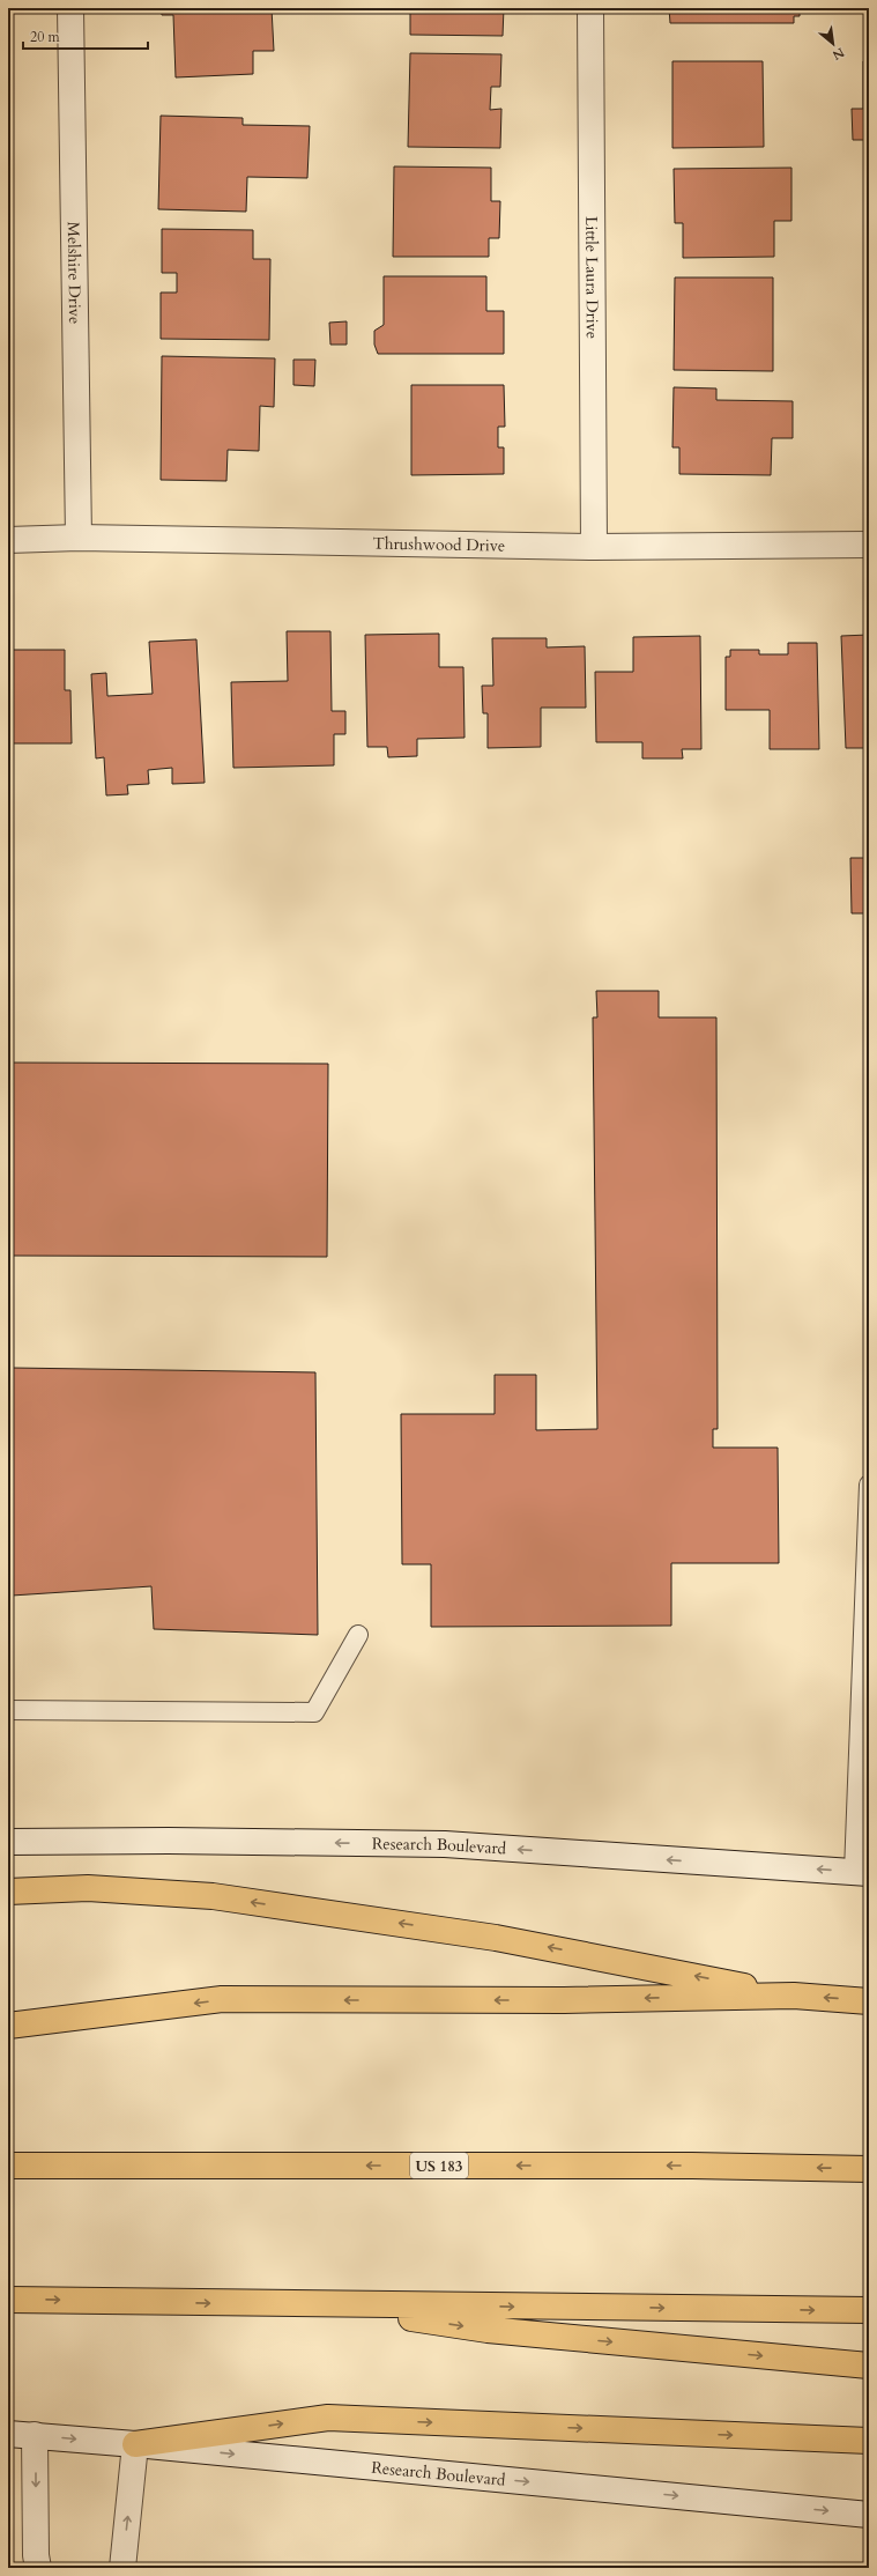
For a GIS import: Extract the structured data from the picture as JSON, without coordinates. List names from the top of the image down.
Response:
{
  "streets": {
    "highway": ["US 183"],
    "street": [
      "Melshire Drive",
      "Little Laura Drive",
      "Thrushwood Drive",
      "Research Boulevard"
    ]
  },
  "crossings": [
    ["Melshire Drive", "Thrushwood Drive"],
    ["Little Laura Drive", "Thrushwood Drive"]
  ],
  "scale_bar": "20 m",
  "north": "bottom right"
}
